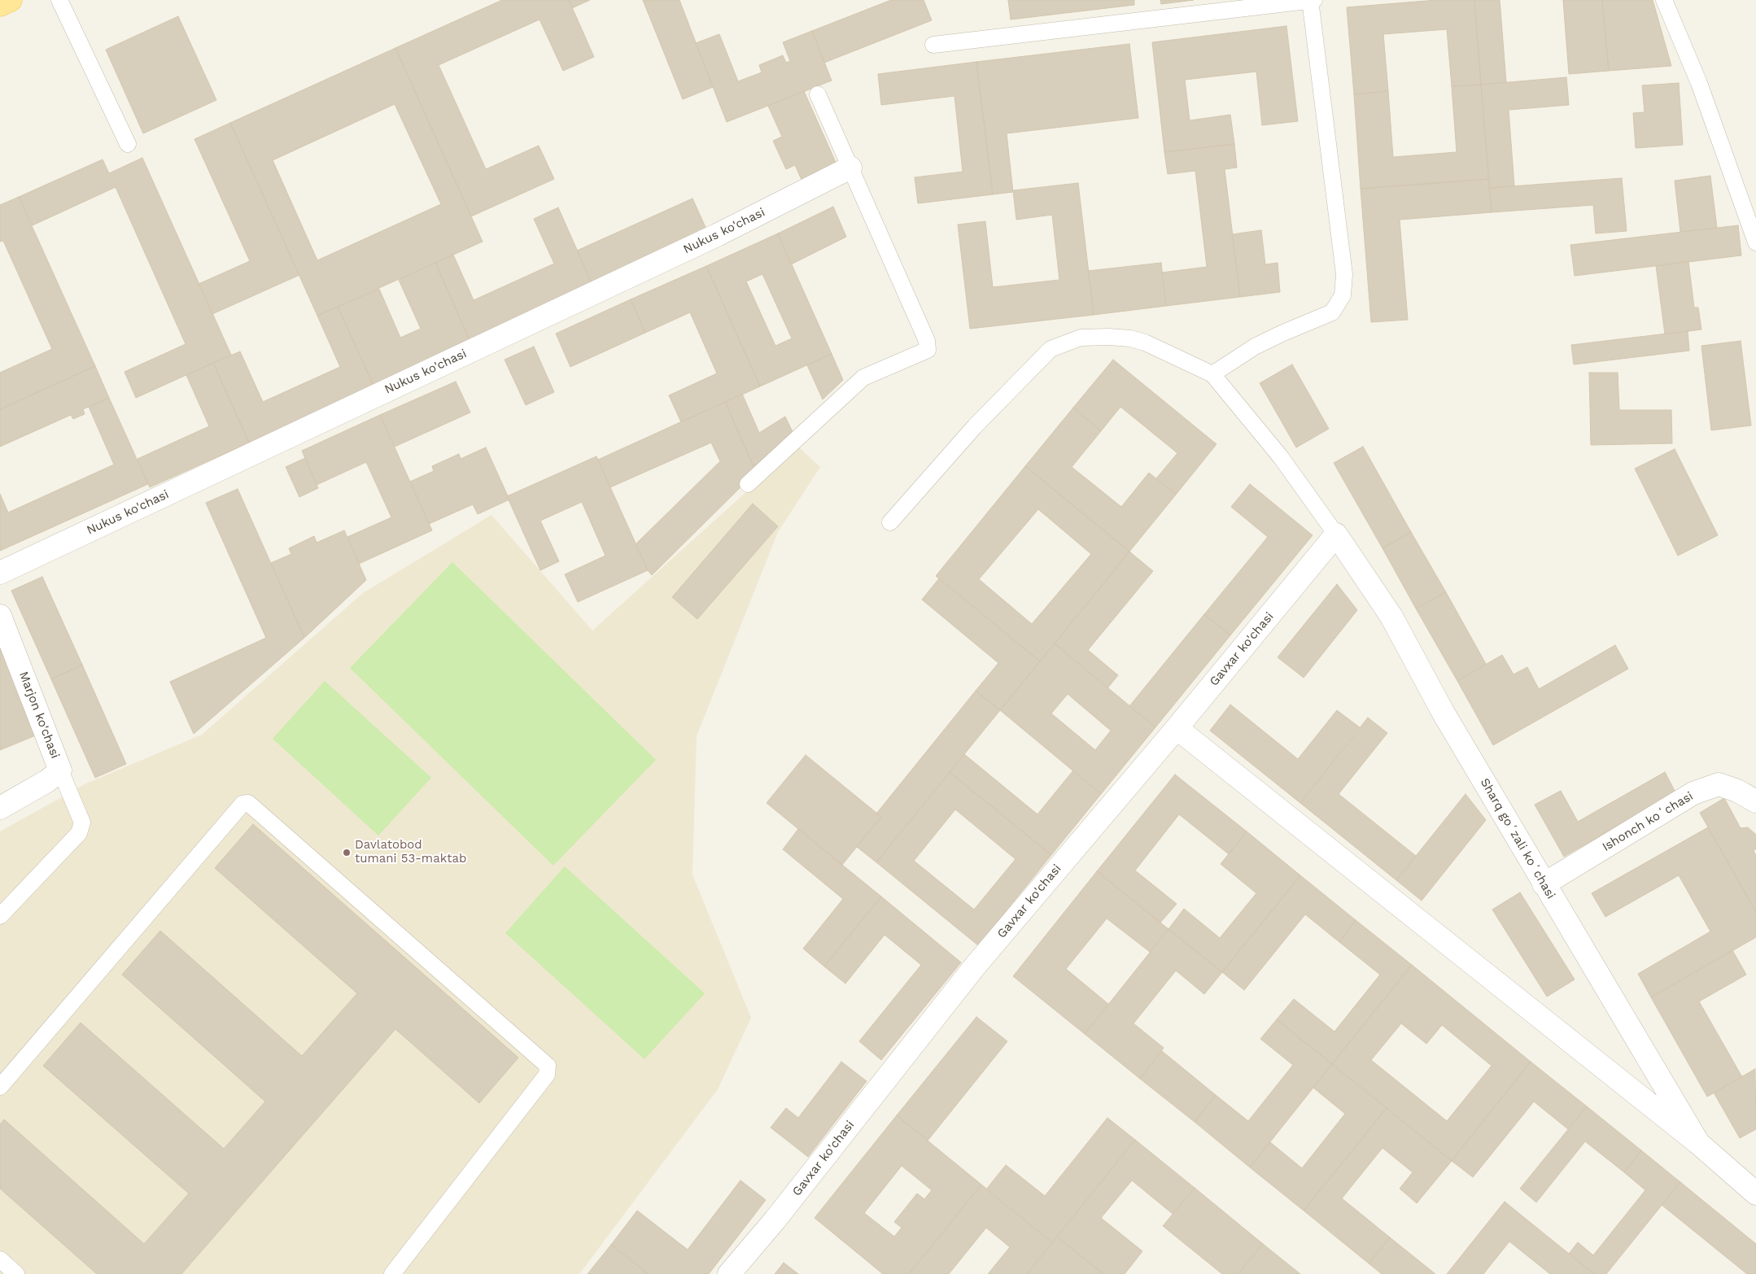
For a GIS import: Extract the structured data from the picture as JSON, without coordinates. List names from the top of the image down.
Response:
{
  "streets": {
    "street": [
      "Nukus ko'chasi",
      "Gavxar ko'chasi",
      "Marjon ko'chasi",
      "Ishonch koʻchasi",
      "Sharq goʻzali koʻchasi"
    ]
  },
  "crossings": [
    ["Gavxar ko'chasi", "Sharq goʻzali koʻchasi"],
    ["Ishonch koʻchasi", "Sharq goʻzali koʻchasi"]
  ],
  "places": ["Davlatobod tumani 53-maktab"]
}
